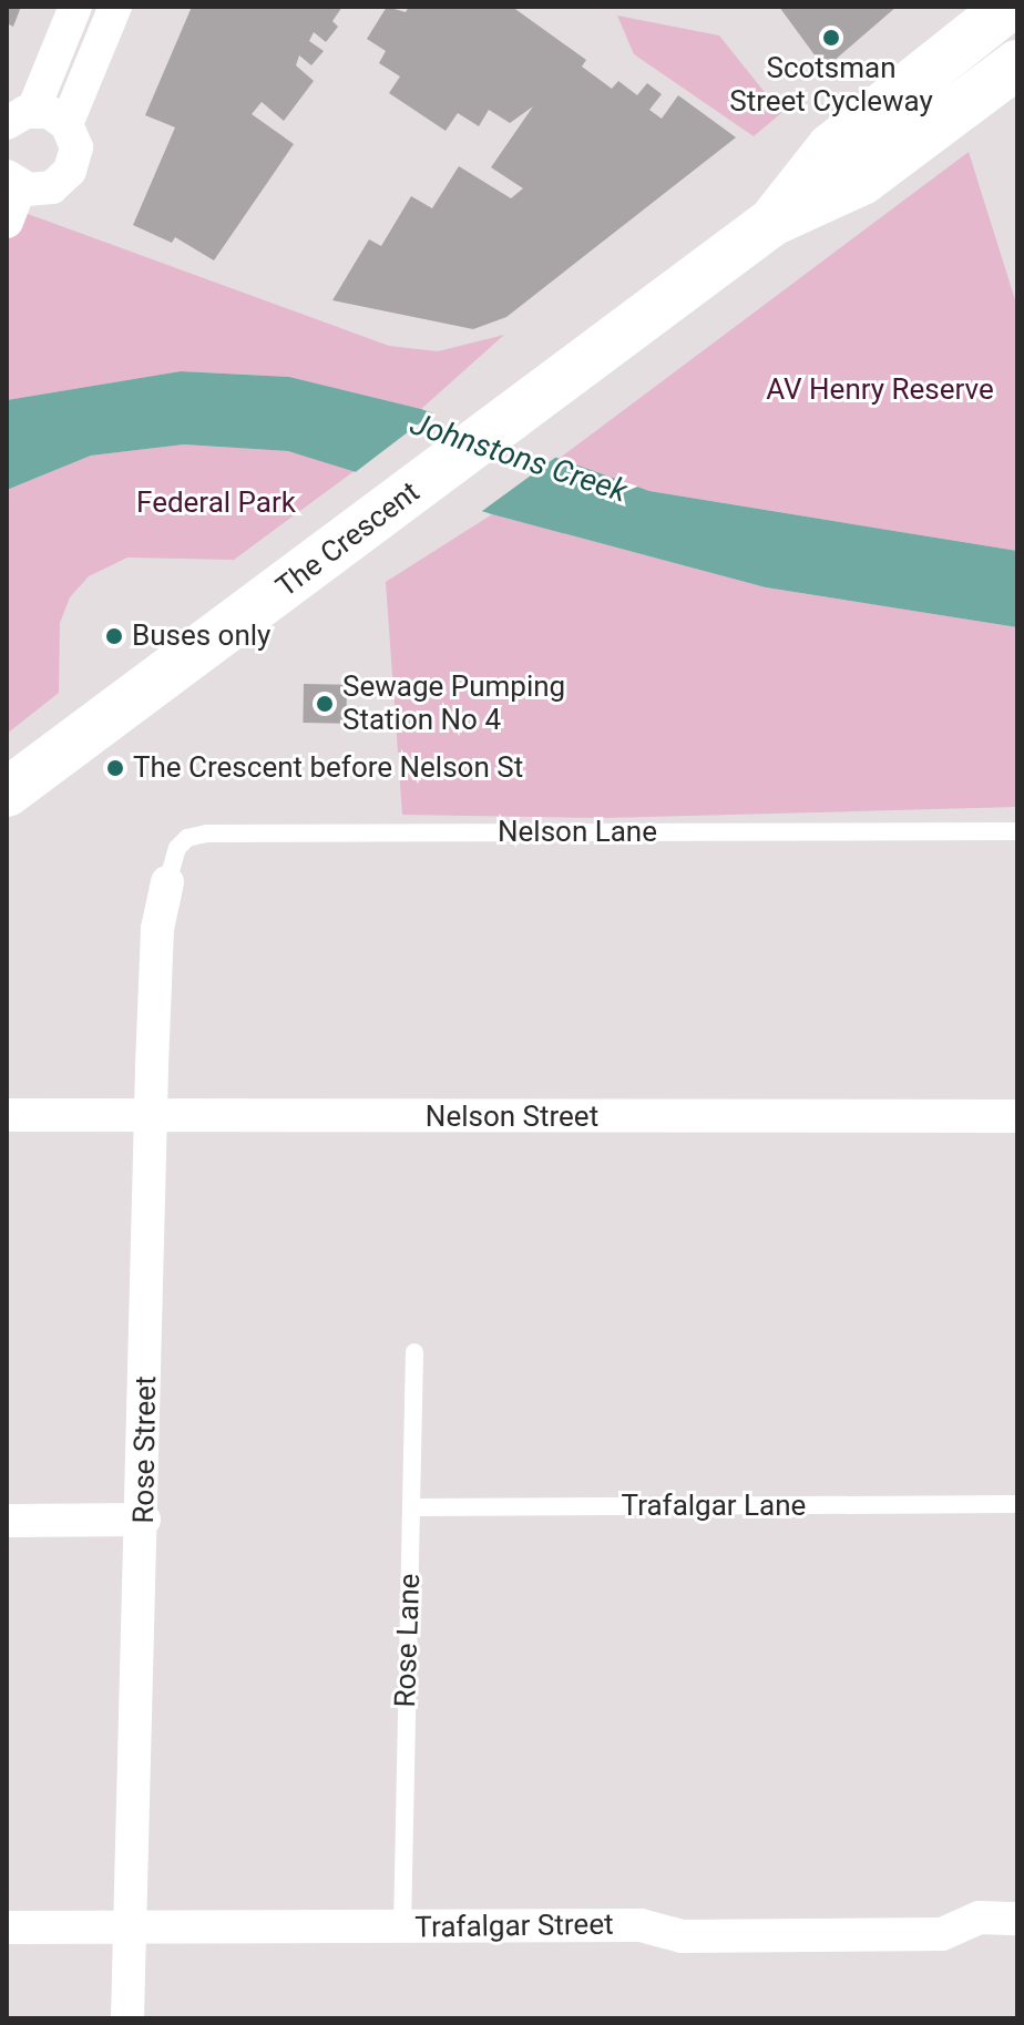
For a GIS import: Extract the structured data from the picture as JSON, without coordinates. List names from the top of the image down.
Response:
{
  "streets": {
    "main road": ["The Crescent"],
    "street": ["Nelson Street", "Rose Street", "Trafalgar Street"],
    "lane": ["Nelson Lane", "Trafalgar Lane", "Rose Lane"]
  },
  "crossings": [
    ["Nelson Lane", "Rose Street"],
    ["Nelson Street", "Rose Street"],
    ["Rose Street", "Trafalgar Street"],
    ["Trafalgar Lane", "Rose Lane"],
    ["Rose Lane", "Trafalgar Street"]
  ],
  "water": ["Johnstons Creek"],
  "parks": ["AV Henry Reserve", "Federal Park"],
  "places": [
    "Scotsman Street Cycleway",
    "Buses only",
    "Sewage Pumping Station No 4",
    "The Crescent before Nelson St"
  ]
}
